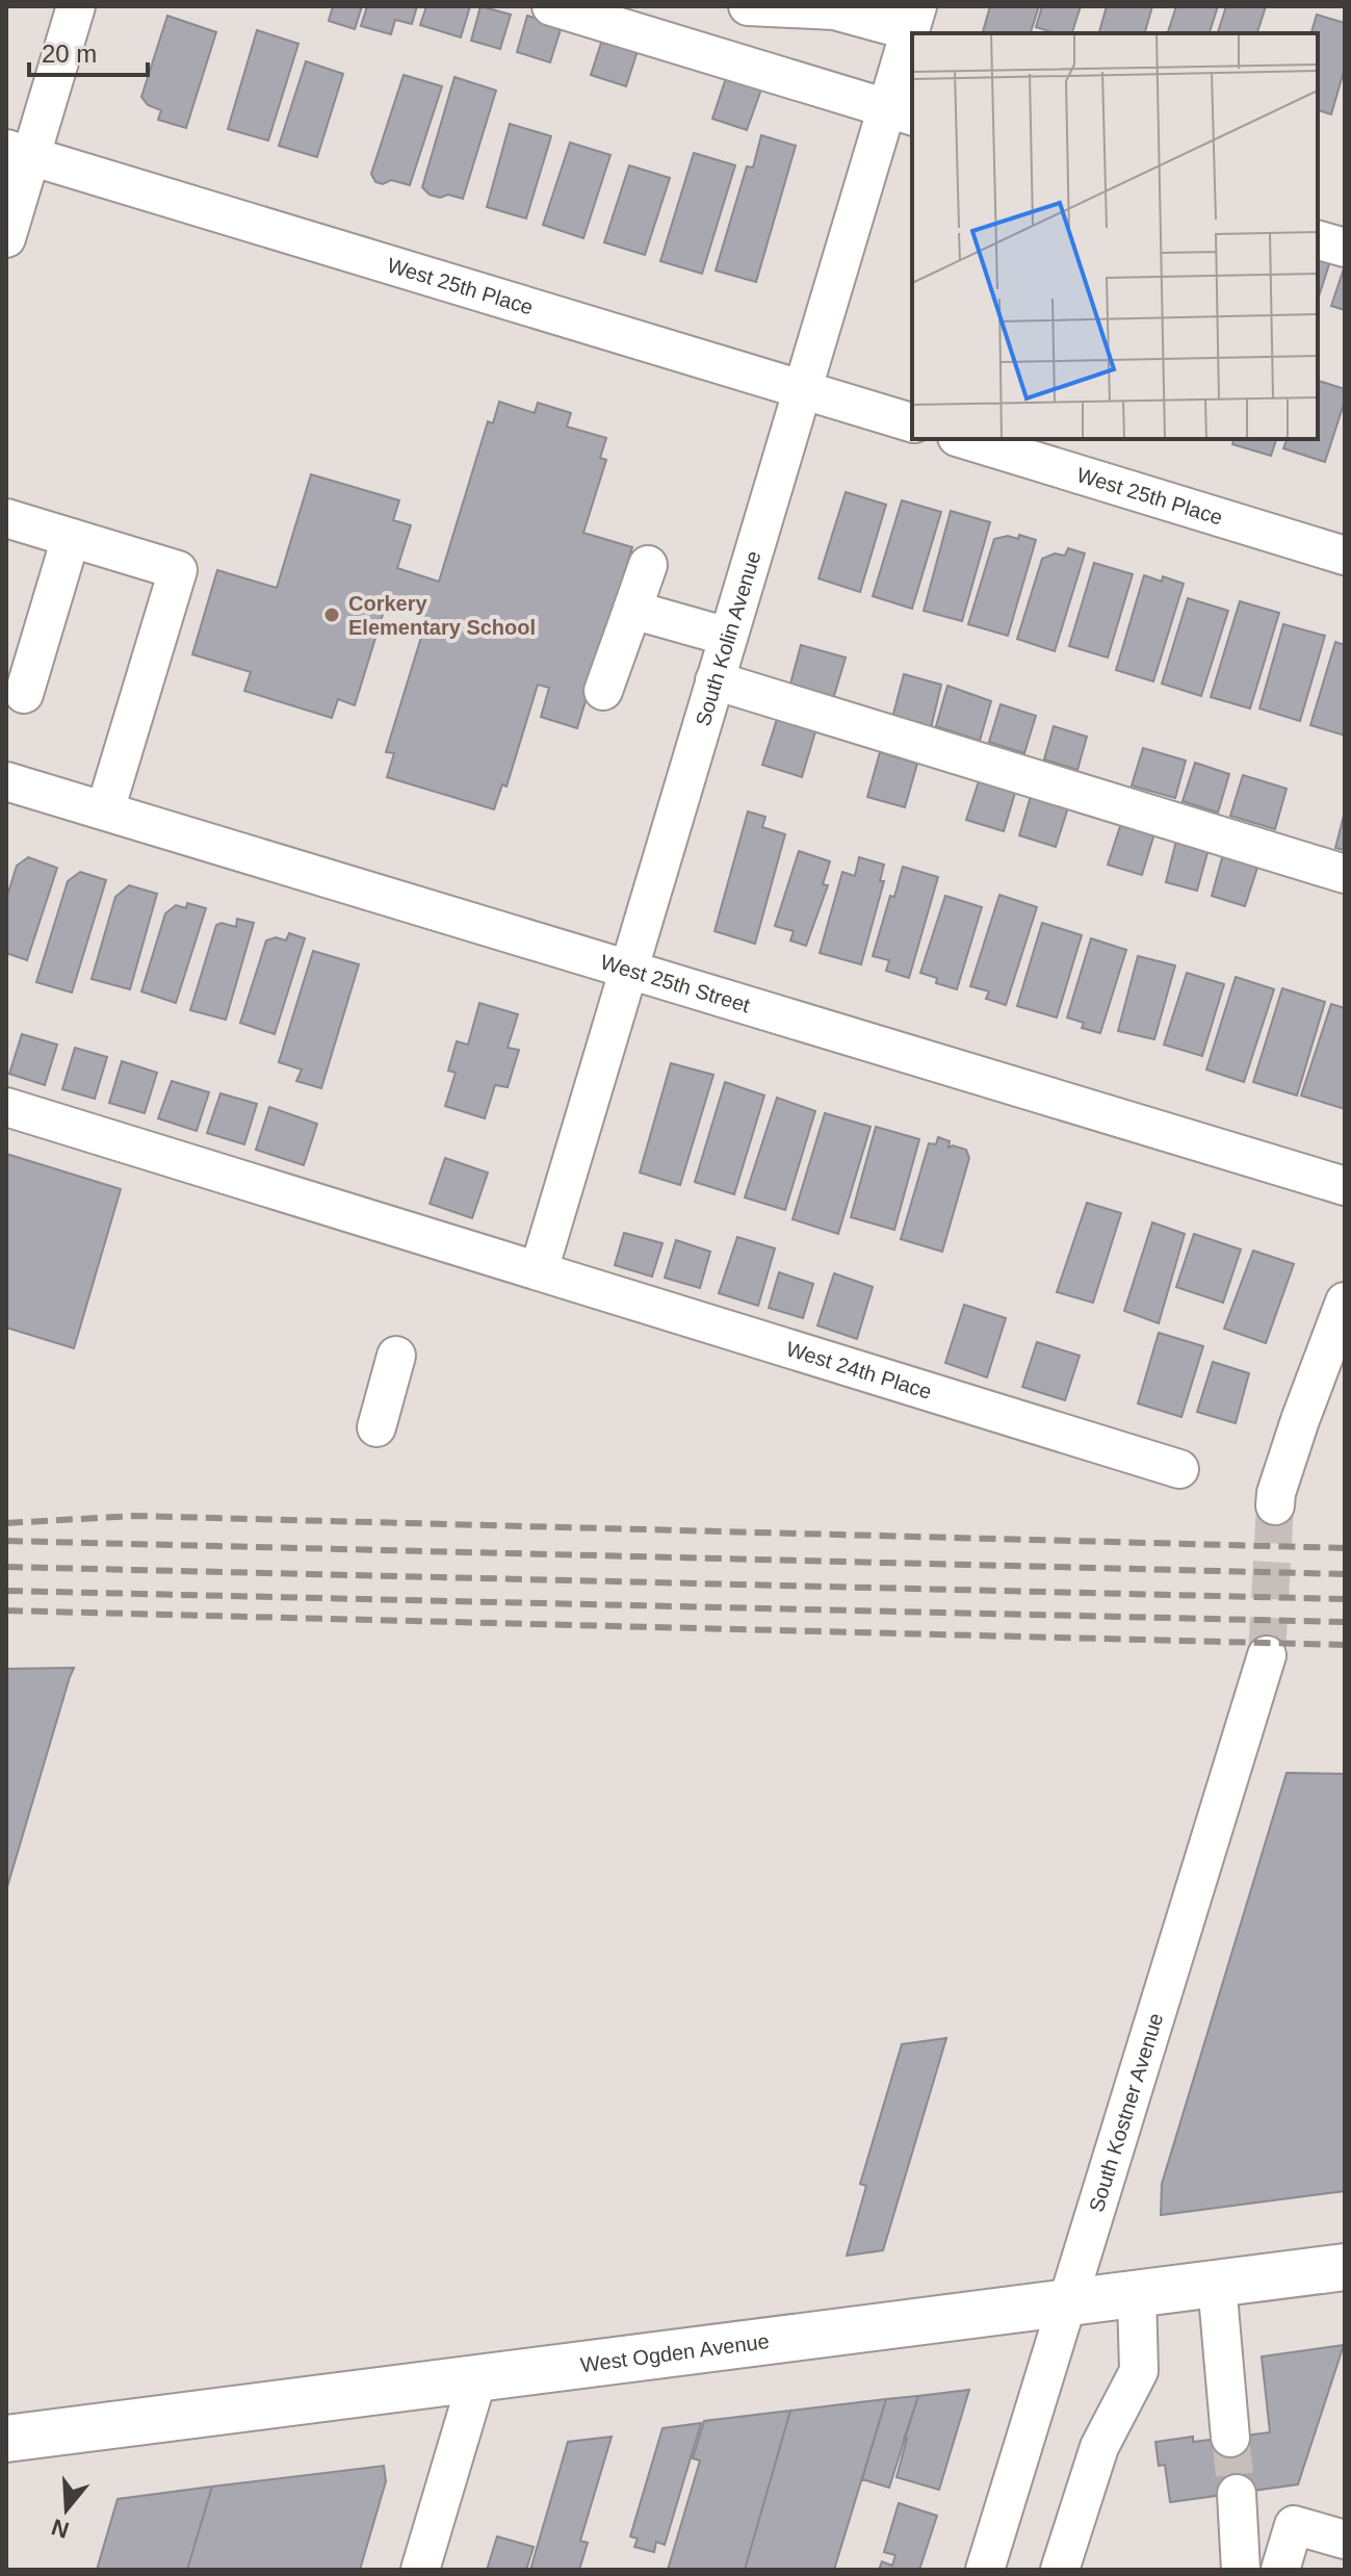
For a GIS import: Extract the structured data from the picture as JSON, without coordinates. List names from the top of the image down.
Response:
{
  "streets": {
    "main road": ["West Ogden Avenue"],
    "street": [
      "West 25th Place",
      "South Kolin Avenue",
      "West 25th Street",
      "West 24th Place",
      "South Kostner Avenue"
    ]
  },
  "crossings": [
    ["West 25th Place", "South Kolin Avenue"],
    ["South Kolin Avenue", "West 25th Street"],
    ["South Kolin Avenue", "West 24th Place"],
    ["South Kostner Avenue", "West Ogden Avenue"]
  ],
  "places": ["Corkery Elementary School"],
  "scale_bar": "20 m",
  "north": "bottom"
}
